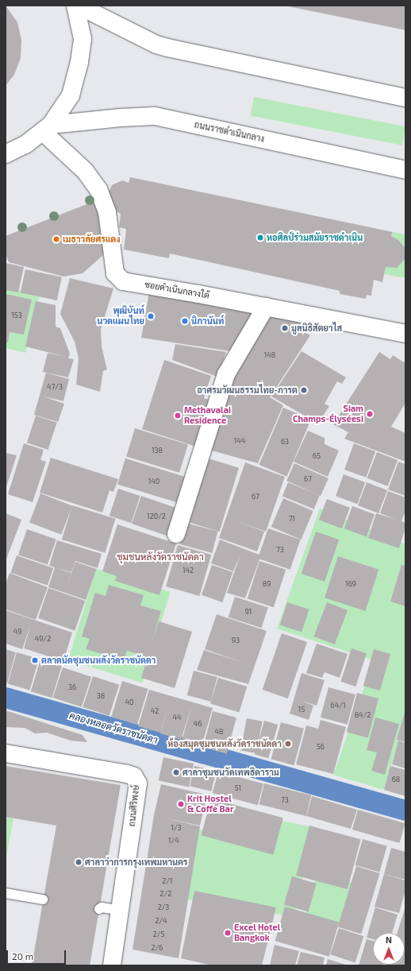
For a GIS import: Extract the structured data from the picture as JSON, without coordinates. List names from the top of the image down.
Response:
{
  "streets": {
    "street": ["ถนนราชดำเนินกลาง", "ซอยดำเนินกลางใต้", "ถนนศิริพงษ์"]
  },
  "crossings": [
    ["ถนนราชดำเนินกลาง", "ซอยดำเนินกลางใต้"]
  ],
  "districts": ["ชุมชนหลังวัดราชนัดดา"],
  "water": ["คลองหลอดวัดราชนัดดา"],
  "places": [
    "หอศิลป์ร่วมสมัยราชดำเนิน",
    "เมธาวลัยศรแดง",
    "พุฒินันท์ นวดแผนไทย",
    "นิภานันท์",
    "มูลนิธิสัตยาไส",
    "อาศรมวัฒนธรรมไทย-ภารต",
    "Siam Champs-Élyséesi",
    "Methavalai Residence",
    "ตลาดนัดชุมชนหลังวัดราชนัดดา",
    "ห้องสมุดชุมชนหลังวัดราชนัดดา",
    "ศาลาชุมชนวัดเทพธิดาราม",
    "Krit Hostel & Coffe Bar",
    "ศาลาว่าการกรุงเทพมหานคร",
    "Excel Hotel Bangkok"
  ],
  "house_numbers": [
    "153",
    "148",
    "47/3",
    "144",
    "63",
    "138",
    "65",
    "67",
    "140",
    "67",
    "120/2",
    "71",
    "73",
    "142",
    "89",
    "169",
    "91",
    "49",
    "49/2",
    "93",
    "36",
    "38",
    "40",
    "64/1",
    "15",
    "42",
    "84/2",
    "44",
    "46",
    "48",
    "56",
    "68",
    "51",
    "73",
    "1/3",
    "1/4",
    "2/1",
    "2/2",
    "2/3",
    "2/4",
    "2/5",
    "2/6"
  ],
  "scale_bar": "20 m",
  "north": "top"
}
